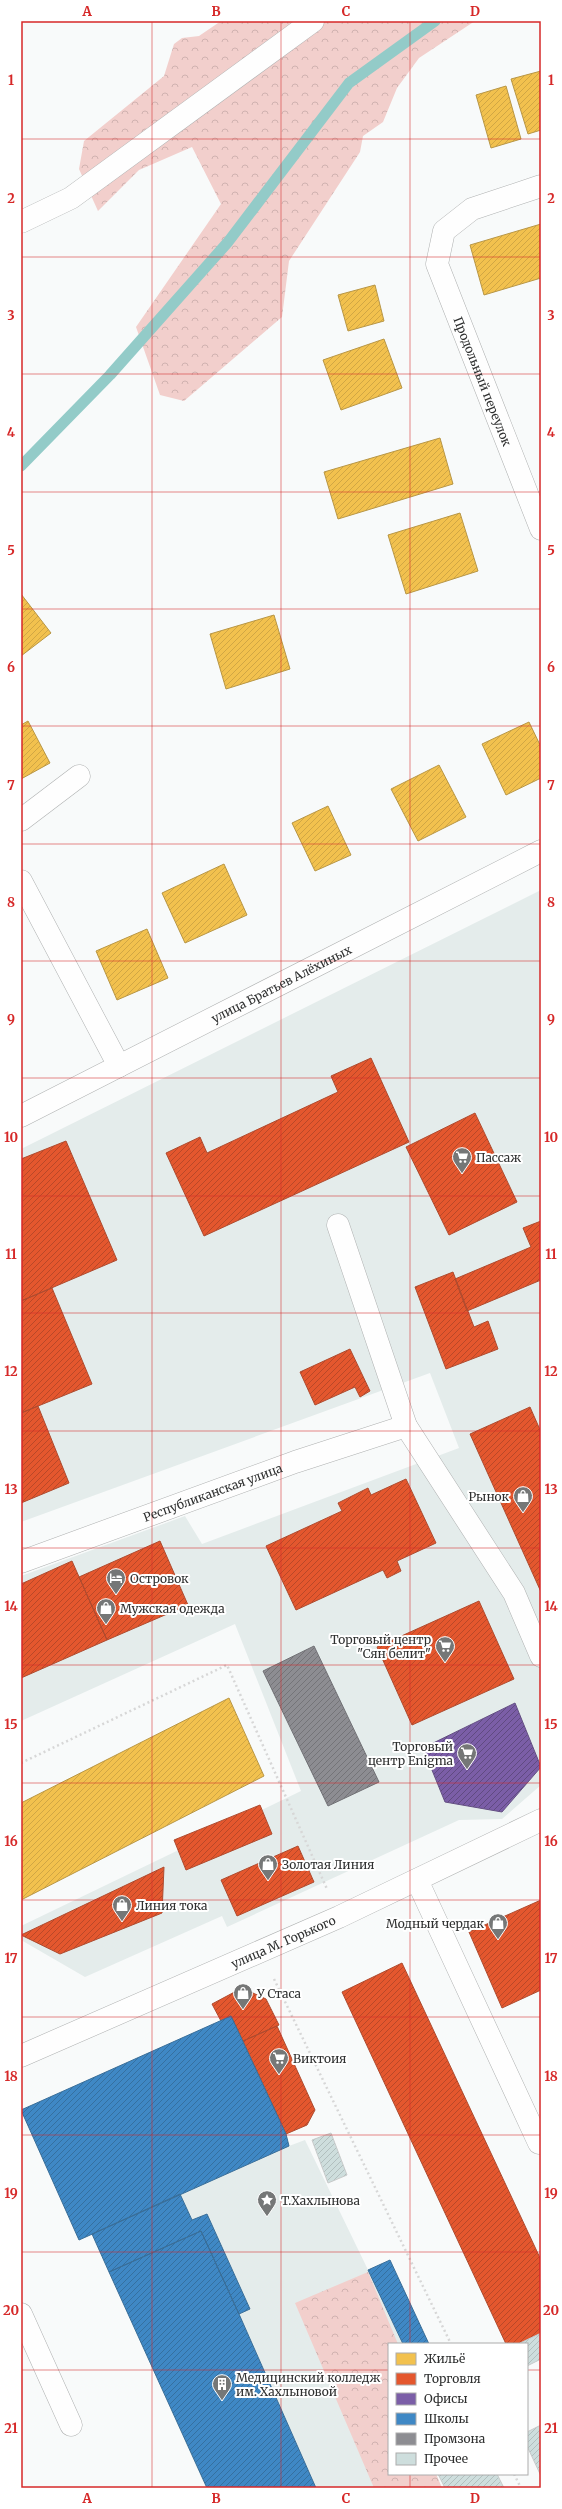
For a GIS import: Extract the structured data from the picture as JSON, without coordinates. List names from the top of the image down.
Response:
{
  "streets": {
    "street": [
      "Продольный переулок",
      "улица Братьев Алёхиных",
      "Республиканская улица",
      "улица М. Горького"
    ]
  },
  "places": {
    "supermarket": [
      "Пассаж",
      "Торговый центр \"Сян белит\"",
      "Торговый центр Enigma",
      "Виктоия"
    ],
    "shop": [
      "Рынок",
      "Мужская одежда",
      "Золотая Линия",
      "Линия тока",
      "Модный чердак",
      "У Стаса"
    ],
    "hotel": ["Островок"],
    "place": ["Т.Хахлынова"],
    "building": ["Медицинский колледж им. Хахлыновой"]
  },
  "legend": [
    "Жильё",
    "Торговля",
    "Офисы",
    "Школы",
    "Промзона",
    "Прочее"
  ],
  "grid": {
    "columns": [
      "A",
      "B",
      "C",
      "D"
    ],
    "rows": [
      "1",
      "2",
      "3",
      "4",
      "5",
      "6",
      "7",
      "8",
      "9",
      "10",
      "11",
      "12",
      "13",
      "14",
      "15",
      "16",
      "17",
      "18",
      "19",
      "20",
      "21"
    ]
  }
}
